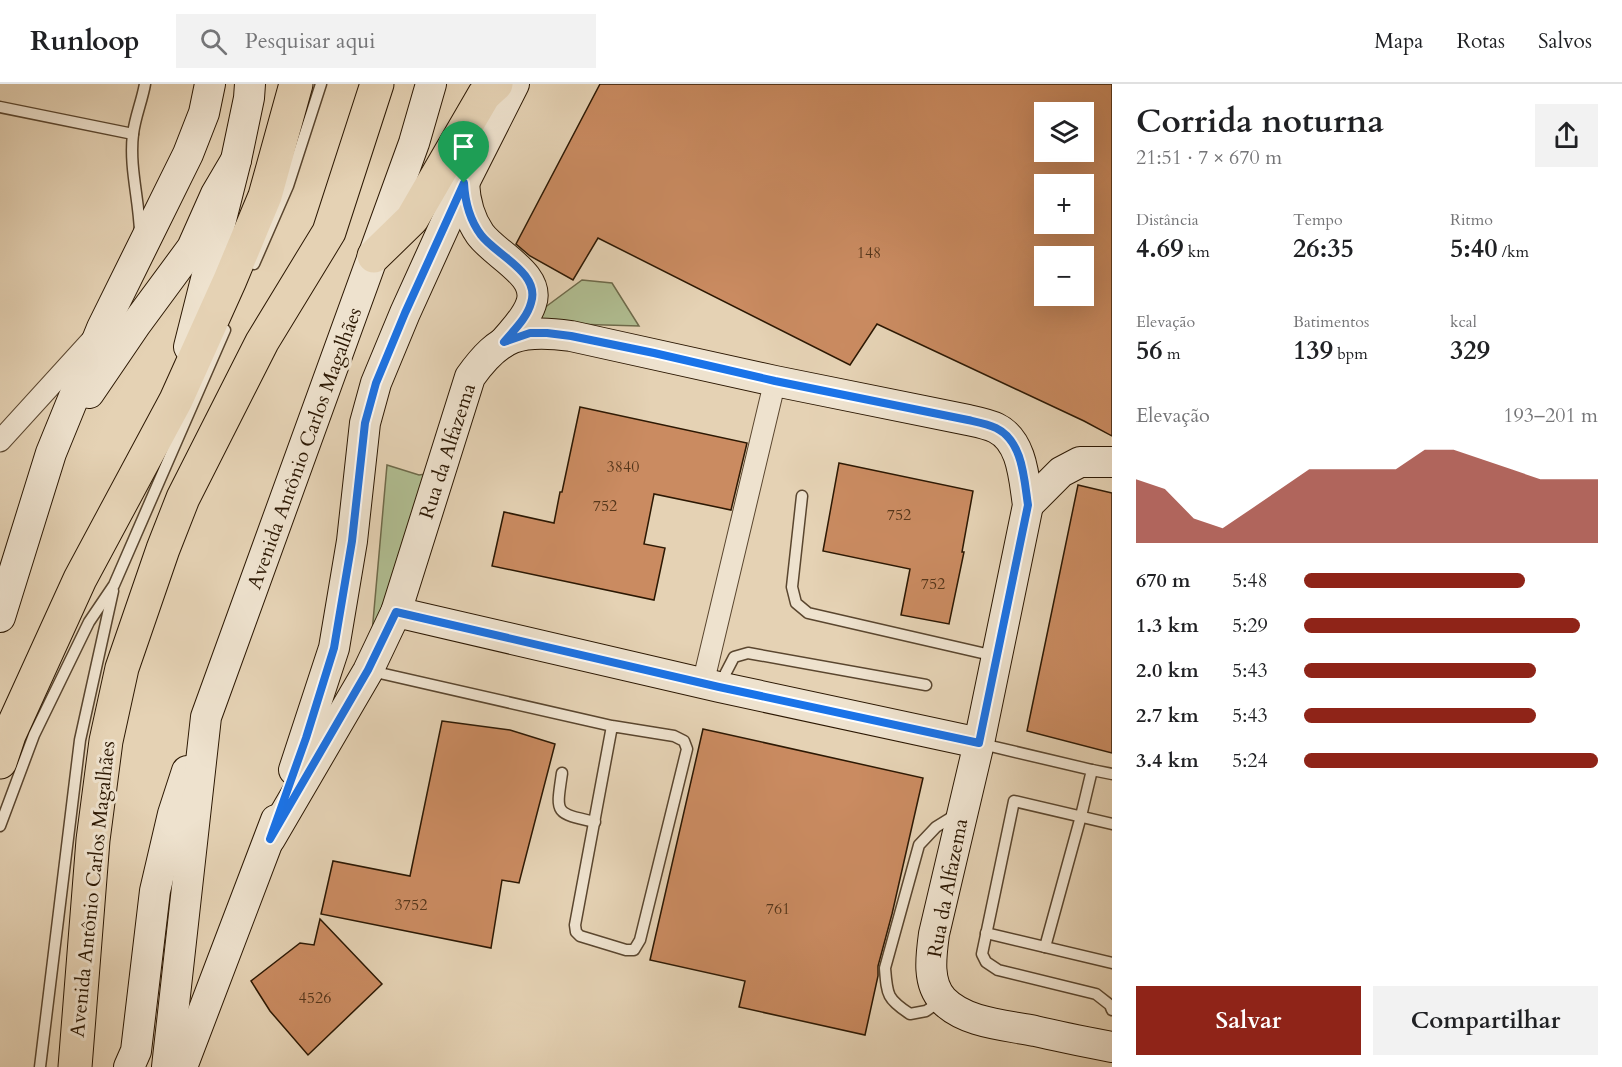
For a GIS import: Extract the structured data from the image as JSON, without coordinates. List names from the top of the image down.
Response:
{
  "streets": {
    "main road": ["Avenida Antônio Carlos Magalhães"],
    "street": ["Rua da Alfazema"]
  },
  "house_numbers": [
    "148",
    "3840",
    "752",
    "752",
    "752",
    "3752",
    "761",
    "4526"
  ],
  "page": {
    "header": "Runloop",
    "search": "Pesquisar aqui",
    "nav": ["Mapa", "Rotas", "Salvos"],
    "heading": ["Corrida noturna", "21:51 · 7 × 670 m"],
    "map_buttons": ["+", "−"],
    "stats": [
      ["Distância", "4.69 km"],
      ["Tempo", "26:35"],
      ["Ritmo", "5:40 /km"],
      ["Elevação", "56 m"],
      ["Batimentos", "139 bpm"],
      ["kcal", "329"]
    ],
    "chart": ["Elevação", "193–201 m"],
    "list": [
      {
        "name": "670 m",
        "note": "5:48"
      },
      {
        "name": "1.3 km",
        "note": "5:29"
      },
      {
        "name": "2.0 km",
        "note": "5:43"
      },
      {
        "name": "2.7 km",
        "note": "5:43"
      },
      {
        "name": "3.4 km",
        "note": "5:24"
      }
    ],
    "buttons": ["Salvar", "Compartilhar"]
  }
}
